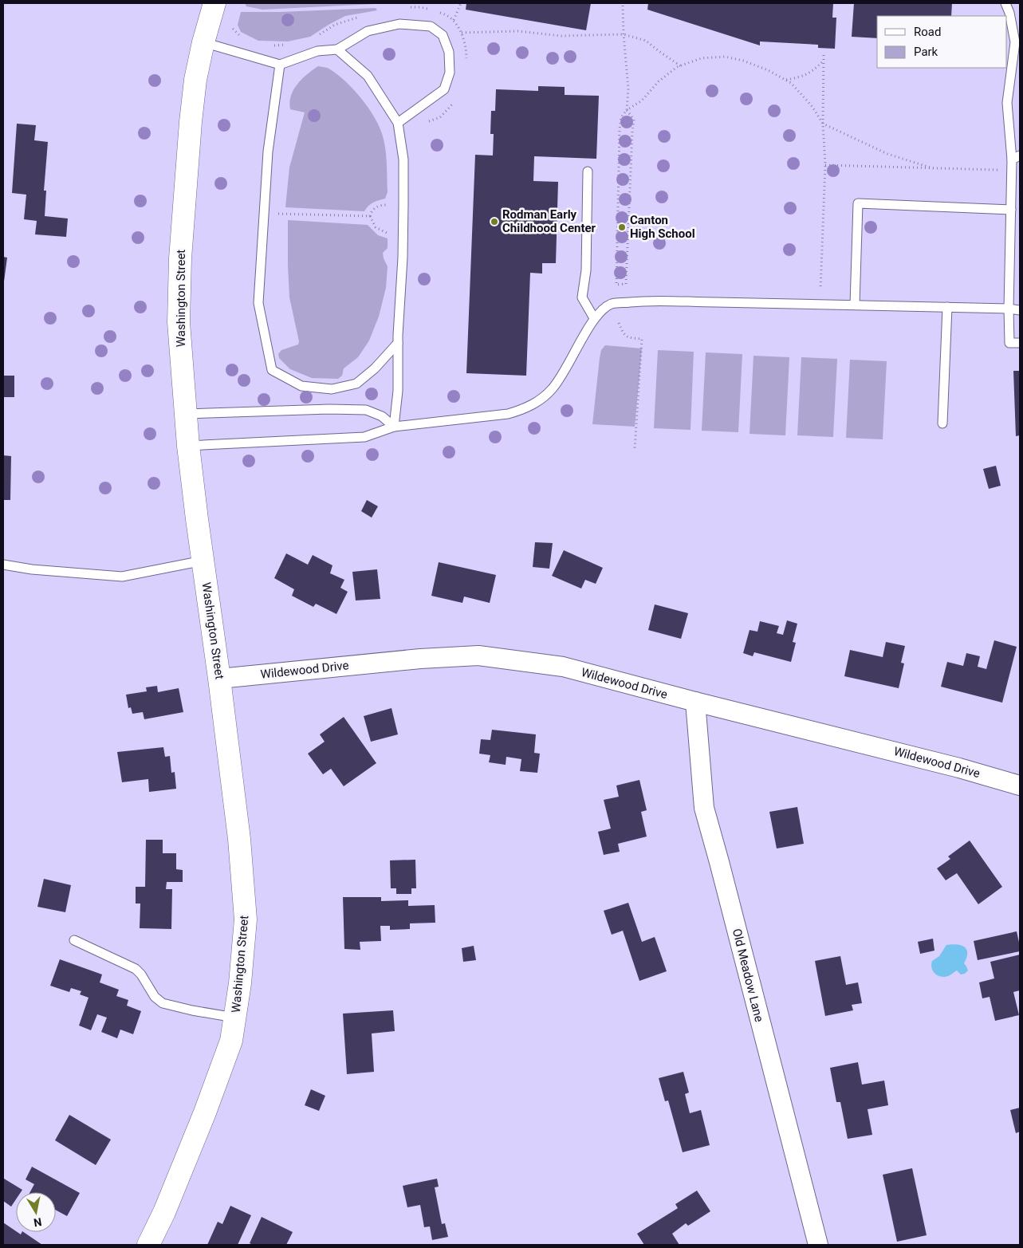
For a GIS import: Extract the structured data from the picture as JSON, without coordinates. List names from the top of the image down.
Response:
{
  "streets": {
    "main road": ["Washington Street"],
    "street": ["Wildewood Drive", "Old Meadow Lane"]
  },
  "crossings": [
    ["Washington Street", "Wildewood Drive"],
    ["Wildewood Drive", "Old Meadow Lane"]
  ],
  "places": ["Rodman Early Childhood Center", "Canton High School"],
  "legend": ["Road", "Park"],
  "north": "bottom"
}
